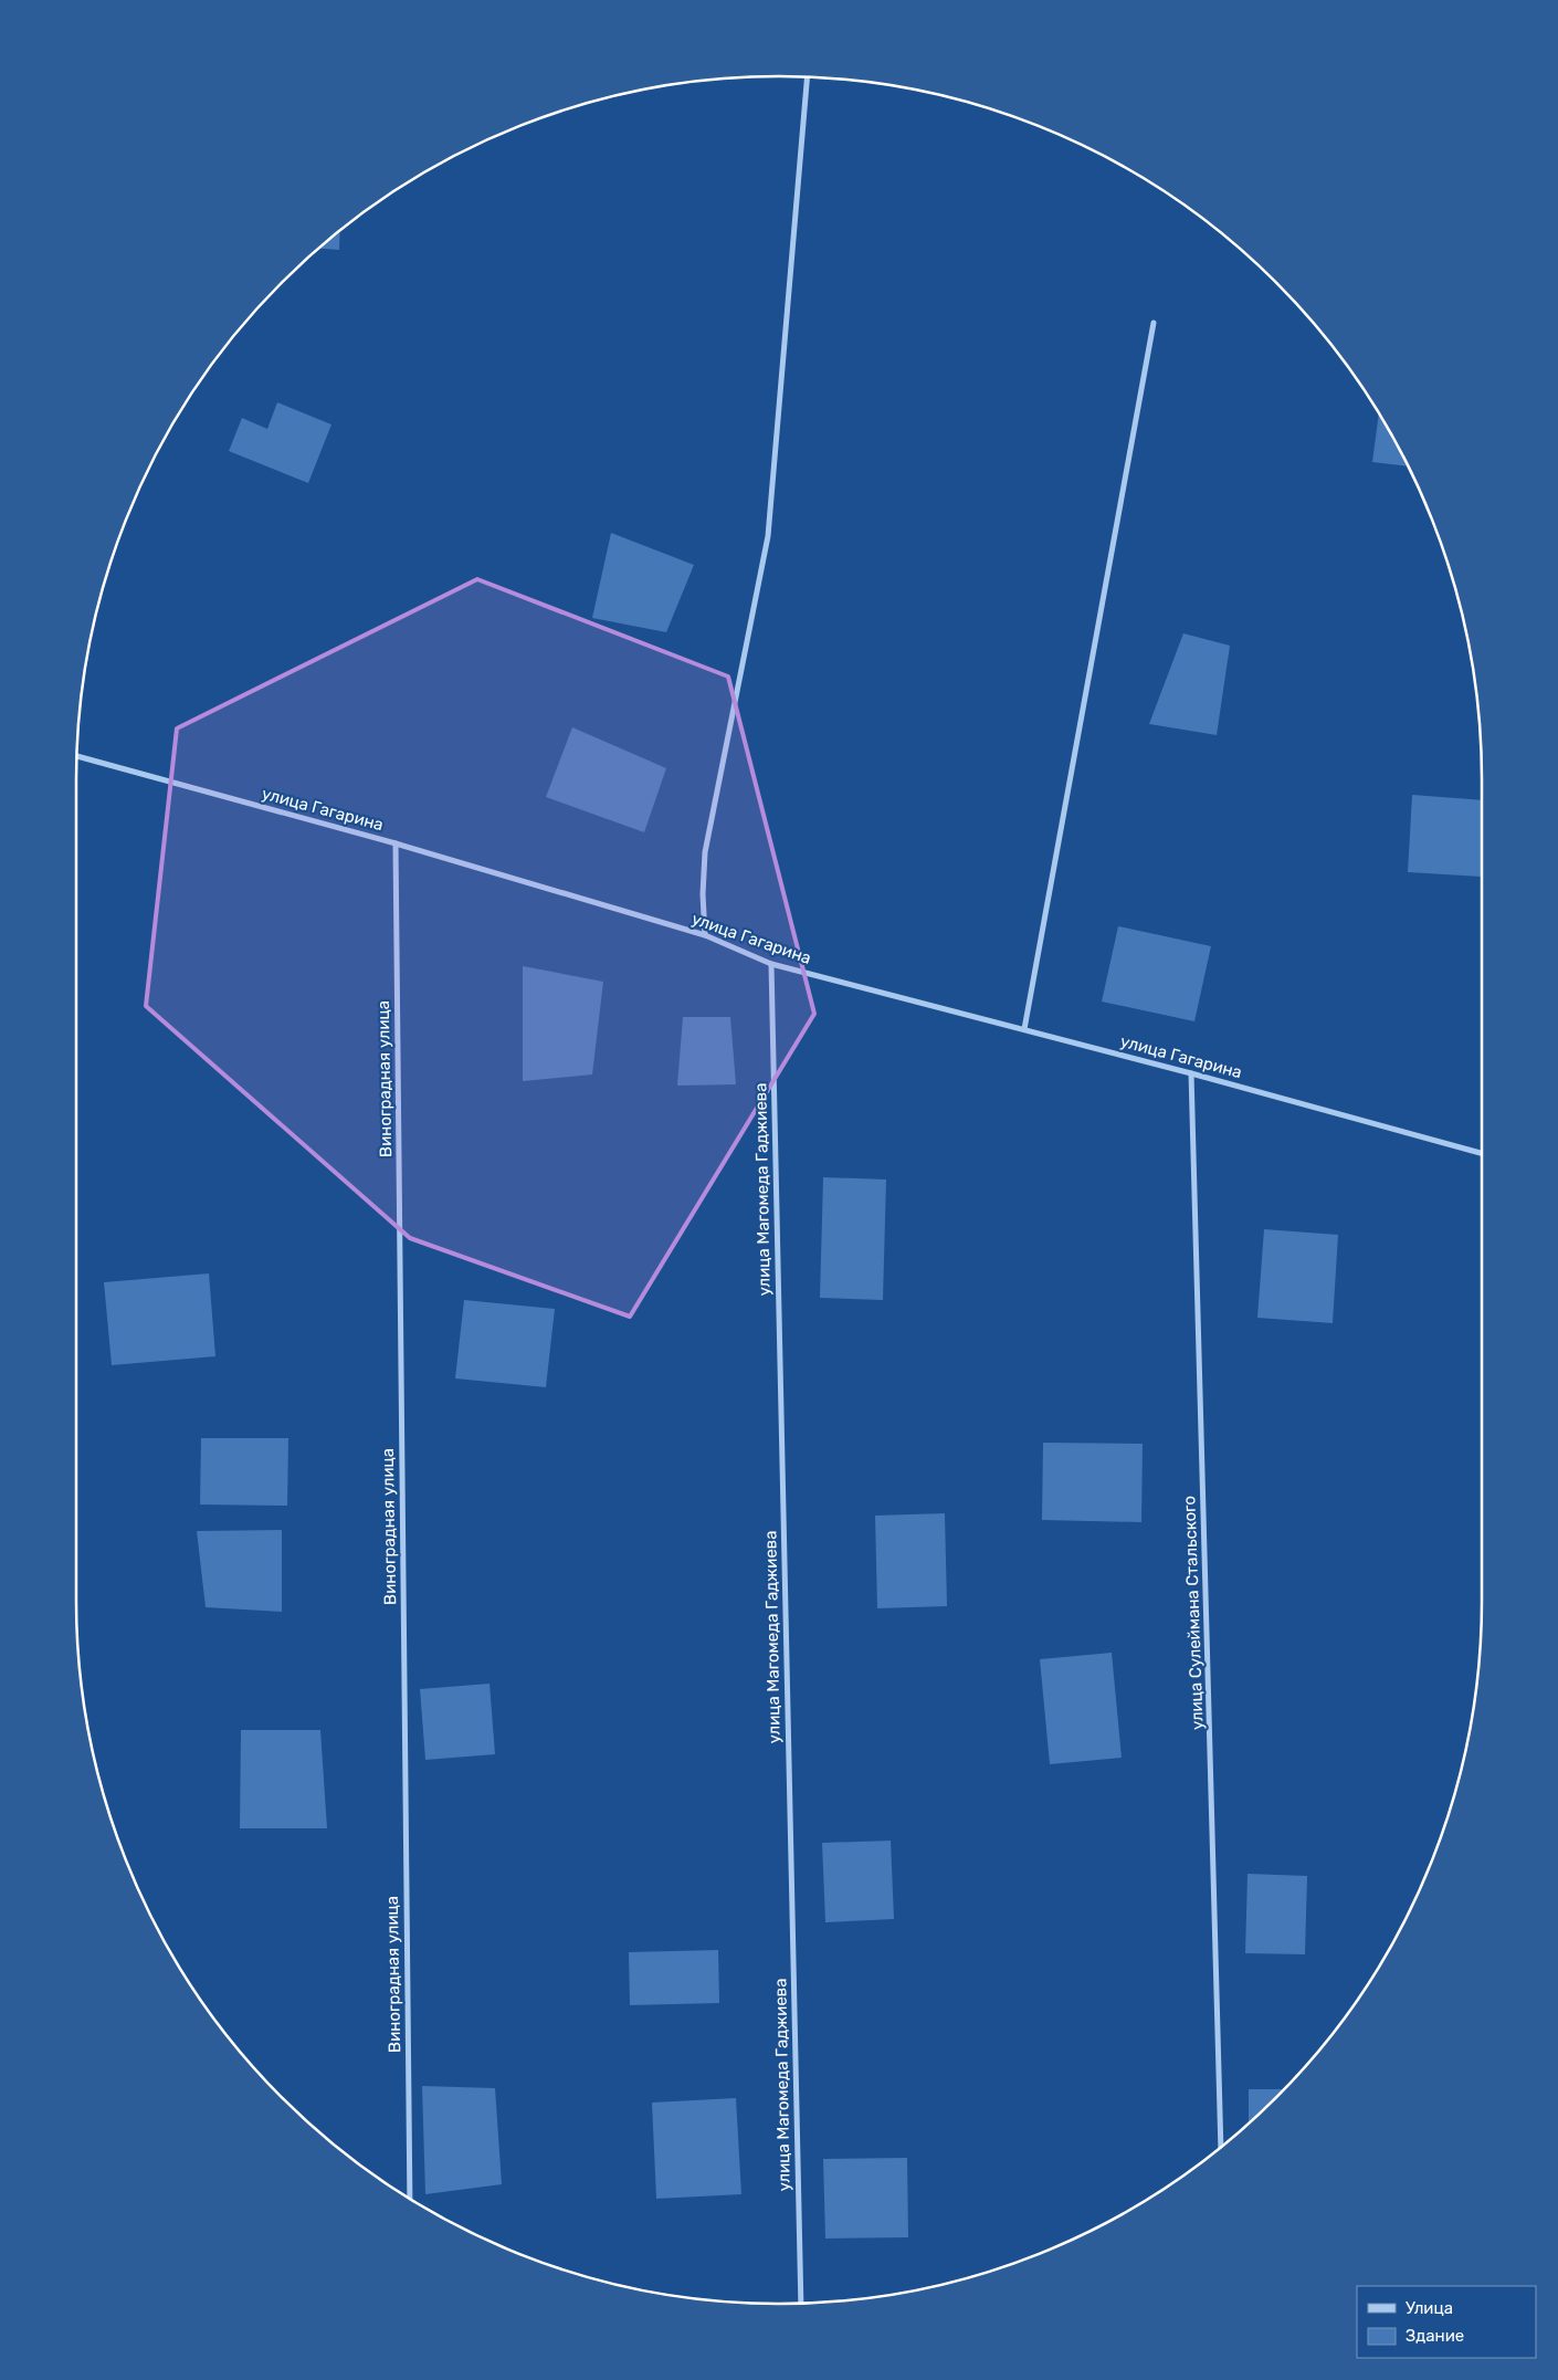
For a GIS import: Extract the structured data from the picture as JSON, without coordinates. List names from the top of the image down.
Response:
{
  "streets": {
    "street": [
      "улица Гагарина",
      "Виноградная улица",
      "улица Магомеда Гаджиева",
      "улица Сулеймана Стальского"
    ]
  },
  "crossings": [
    ["улица Гагарина", "Виноградная улица"],
    ["улица Гагарина", "улица Магомеда Гаджиева"],
    ["улица Гагарина", "улица Сулеймана Стальского"]
  ],
  "legend": ["Улица", "Здание"]
}
